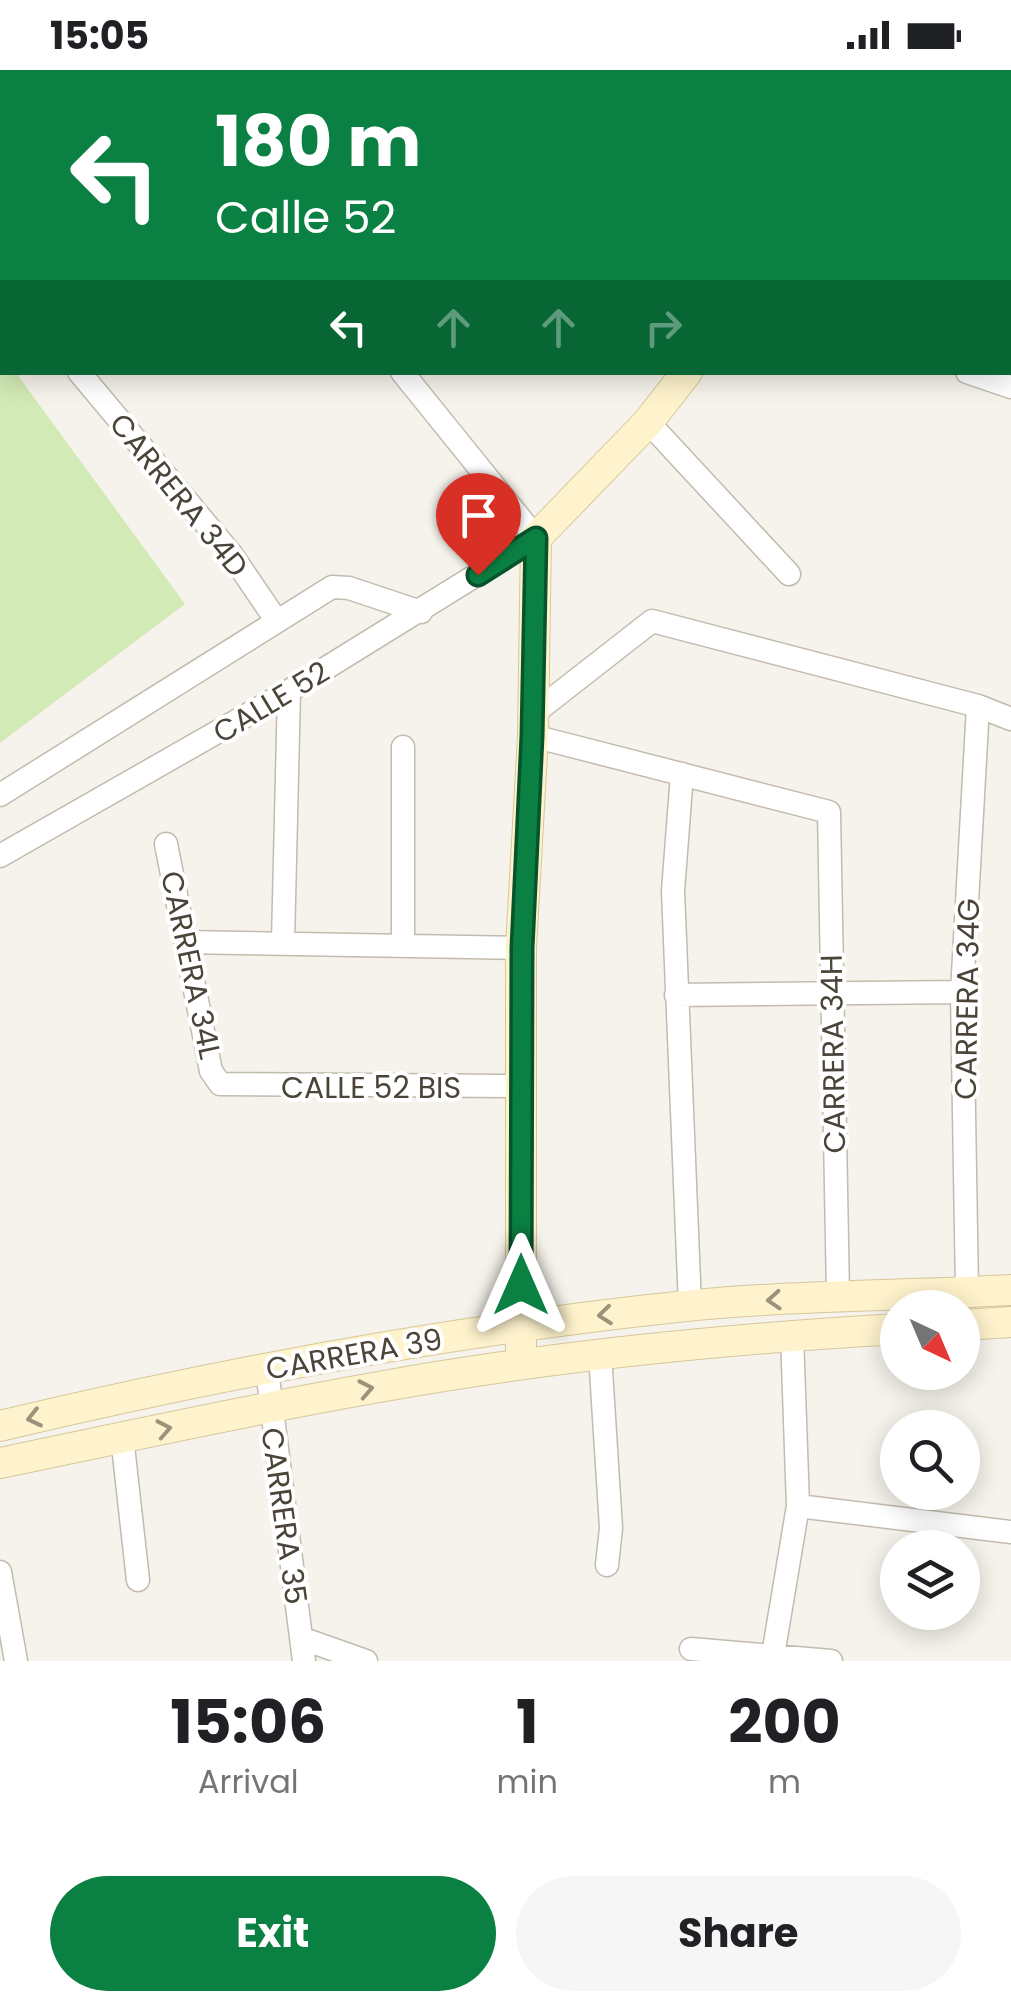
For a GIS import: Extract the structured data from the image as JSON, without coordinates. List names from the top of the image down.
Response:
{
  "streets": {
    "main road": ["CALLE 52", "CARRERA 39"],
    "street": [
      "CARRERA 34D",
      "CARRERA 34L",
      "CARRERA 34G",
      "CARRERA 34H",
      "CALLE 52 BIS",
      "CARRERA 35"
    ]
  },
  "crossings": [
    ["CARRERA 34L", "CALLE 52 BIS"],
    ["CARRERA 34H", "CARRERA 39"],
    ["CARRERA 39", "CARRERA 35"]
  ],
  "north": "bottom right",
  "page": {
    "status": "15:05",
    "turn": ["180 m", "Calle 52"],
    "eta": [
      "15:06",
      "Arrival",
      "1",
      "min",
      "200",
      "m"
    ],
    "buttons": ["Exit", "Share"]
  }
}
